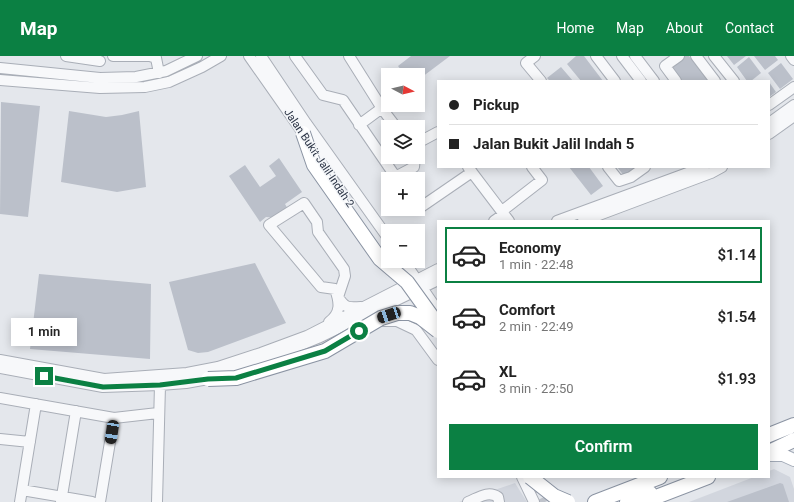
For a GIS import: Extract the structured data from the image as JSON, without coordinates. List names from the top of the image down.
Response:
{
  "streets": {
    "street": ["Jalan Bukit Jalil Indah 2"]
  },
  "north": "right",
  "page": {
    "header": "Map",
    "nav": [
      "Home",
      "Map",
      "About",
      "Contact"
    ],
    "map_buttons": ["+", "−"],
    "banner": ["Pickup", "Jalan Bukit Jalil Indah 5"],
    "list": [
      {
        "name": "Economy",
        "note": "1 min · 22:48",
        "value": "$1.14"
      },
      {
        "name": "Comfort",
        "note": "2 min · 22:49",
        "value": "$1.54"
      },
      {
        "name": "XL",
        "note": "3 min · 22:50",
        "value": "$1.93"
      }
    ],
    "bubble": "1 min",
    "buttons": "Confirm"
  }
}
